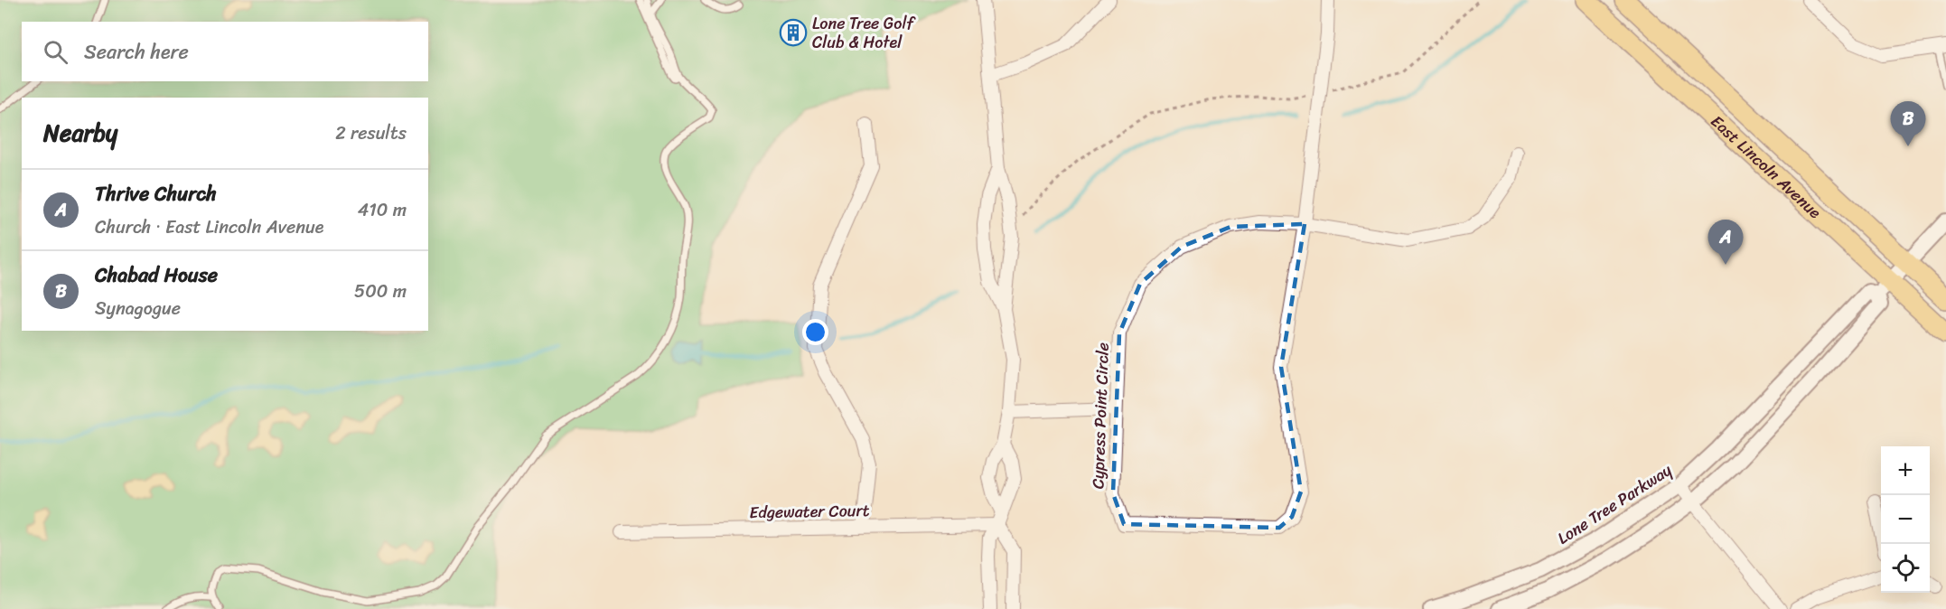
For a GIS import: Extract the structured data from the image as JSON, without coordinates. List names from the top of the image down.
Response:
{
  "streets": {
    "main road": ["East Lincoln Avenue"],
    "street": ["Cypress Point Circle", "Lone Tree Parkway", "Edgewater Court"]
  },
  "crossings": [
    ["East Lincoln Avenue", "Lone Tree Parkway"]
  ],
  "places": {
    "building": ["Lone Tree Golf Club & Hotel"]
  },
  "page": {
    "search": "Search here",
    "heading": ["Nearby", "2 results"],
    "pins": ["B", "A"],
    "list": [
      {
        "mark": "A",
        "name": "Thrive Church",
        "note": "Church · East Lincoln Avenue",
        "value": "410 m"
      },
      {
        "mark": "B",
        "name": "Chabad House",
        "note": "Synagogue",
        "value": "500 m"
      }
    ],
    "map_buttons": ["+", "−"]
  }
}
